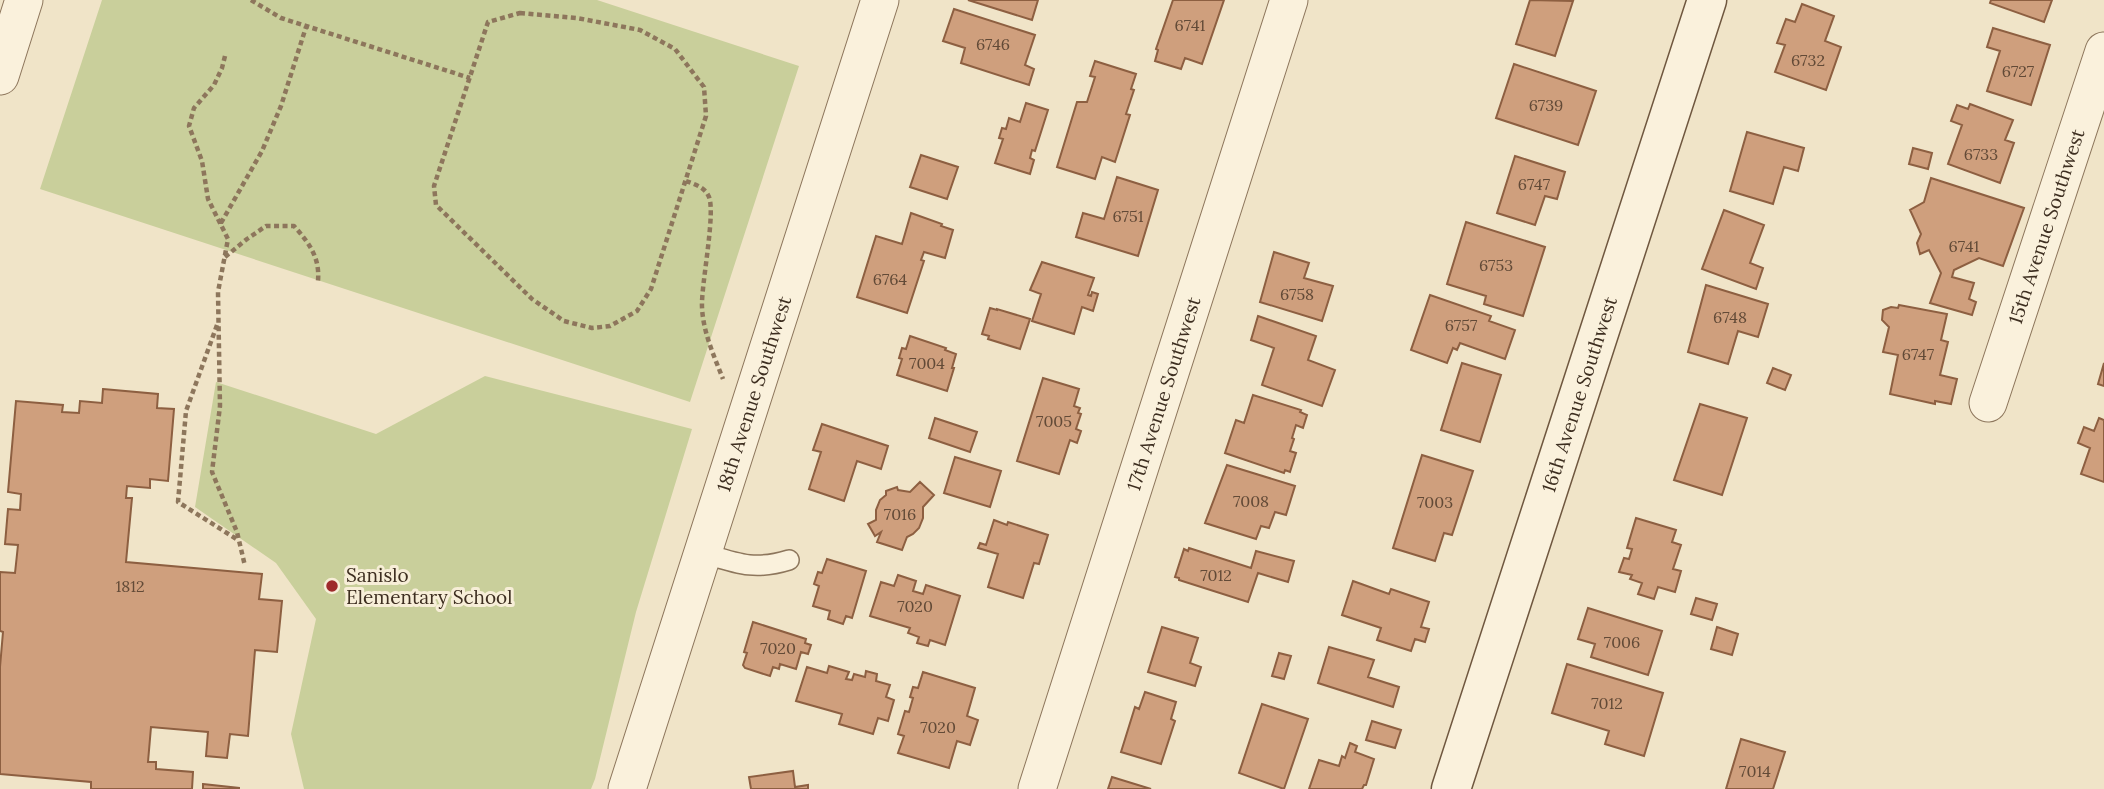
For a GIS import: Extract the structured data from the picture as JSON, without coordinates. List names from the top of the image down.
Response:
{
  "streets": {
    "street": [
      "15th Avenue Southwest",
      "18th Avenue Southwest",
      "17th Avenue Southwest",
      "16th Avenue Southwest"
    ]
  },
  "places": ["Sanislo Elementary School"],
  "house_numbers": [
    "6741",
    "6746",
    "6732",
    "6727",
    "6739",
    "6733",
    "6747",
    "6751",
    "6741",
    "6753",
    "6764",
    "6758",
    "6748",
    "6757",
    "6747",
    "7004",
    "7005",
    "7008",
    "7003",
    "7016",
    "7012",
    "1812",
    "7020",
    "7006",
    "7020",
    "7012",
    "7020",
    "7014"
  ]
}
